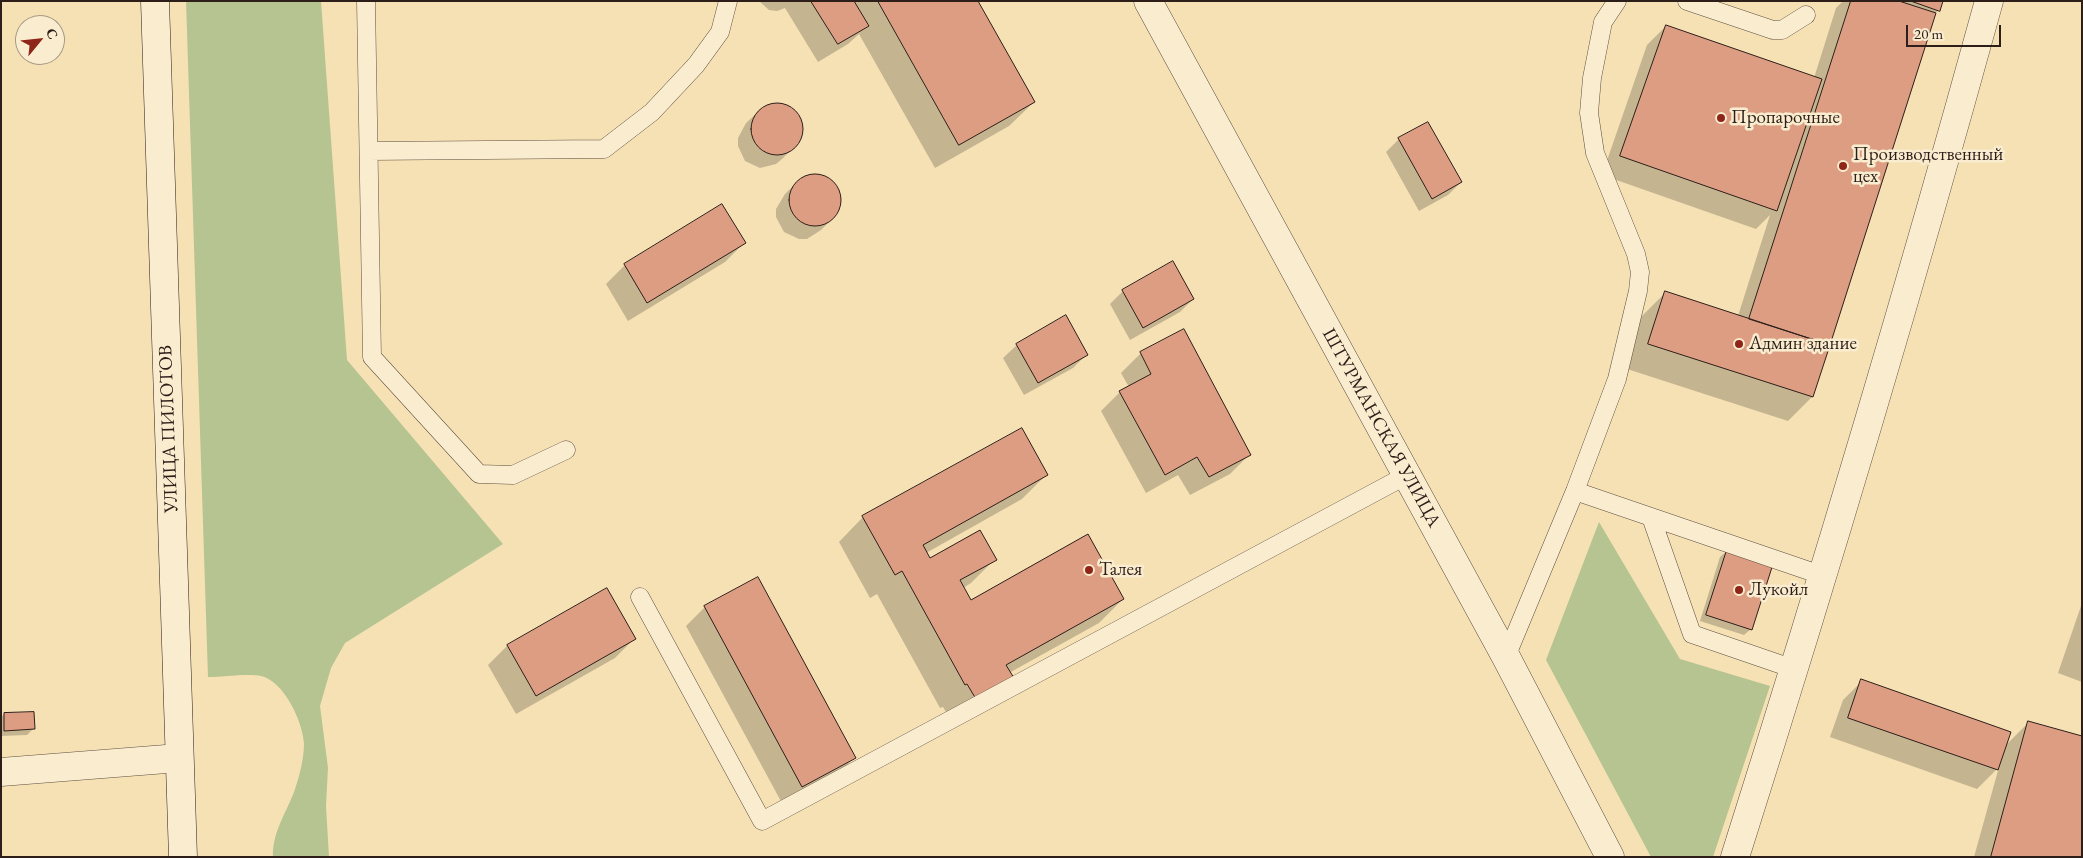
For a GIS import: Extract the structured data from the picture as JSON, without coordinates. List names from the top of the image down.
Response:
{
  "streets": {
    "street": ["ШТУРМАНСКАЯ УЛИЦА", "УЛИЦА ПИЛОТОВ"]
  },
  "places": [
    "Пропарочные",
    "Производственный цех",
    "Админ здание",
    "Талея",
    "Лукойл"
  ],
  "scale_bar": "20 m",
  "north": "top right"
}
